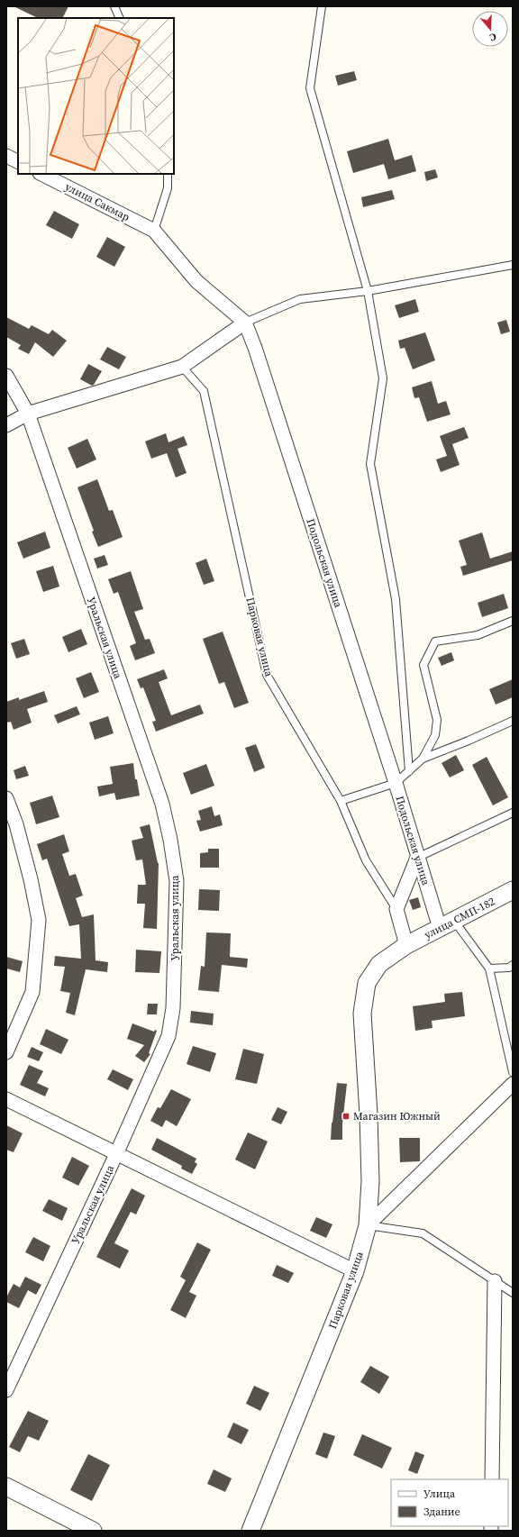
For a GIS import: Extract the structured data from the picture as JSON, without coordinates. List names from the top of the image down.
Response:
{
  "streets": {
    "street": [
      "улица Сакмар",
      "Подольская улица",
      "Парковая улица",
      "Уральская улица",
      "улица СМП-182"
    ]
  },
  "crossings": [
    ["улица Сакмар", "Подольская улица"],
    ["Подольская улица", "улица СМП-182"],
    ["Парковая улица", "улица СМП-182"]
  ],
  "places": {
    "transit": ["Магазин Южный"]
  },
  "legend": ["Улица", "Здание"],
  "north": "bottom"
}
